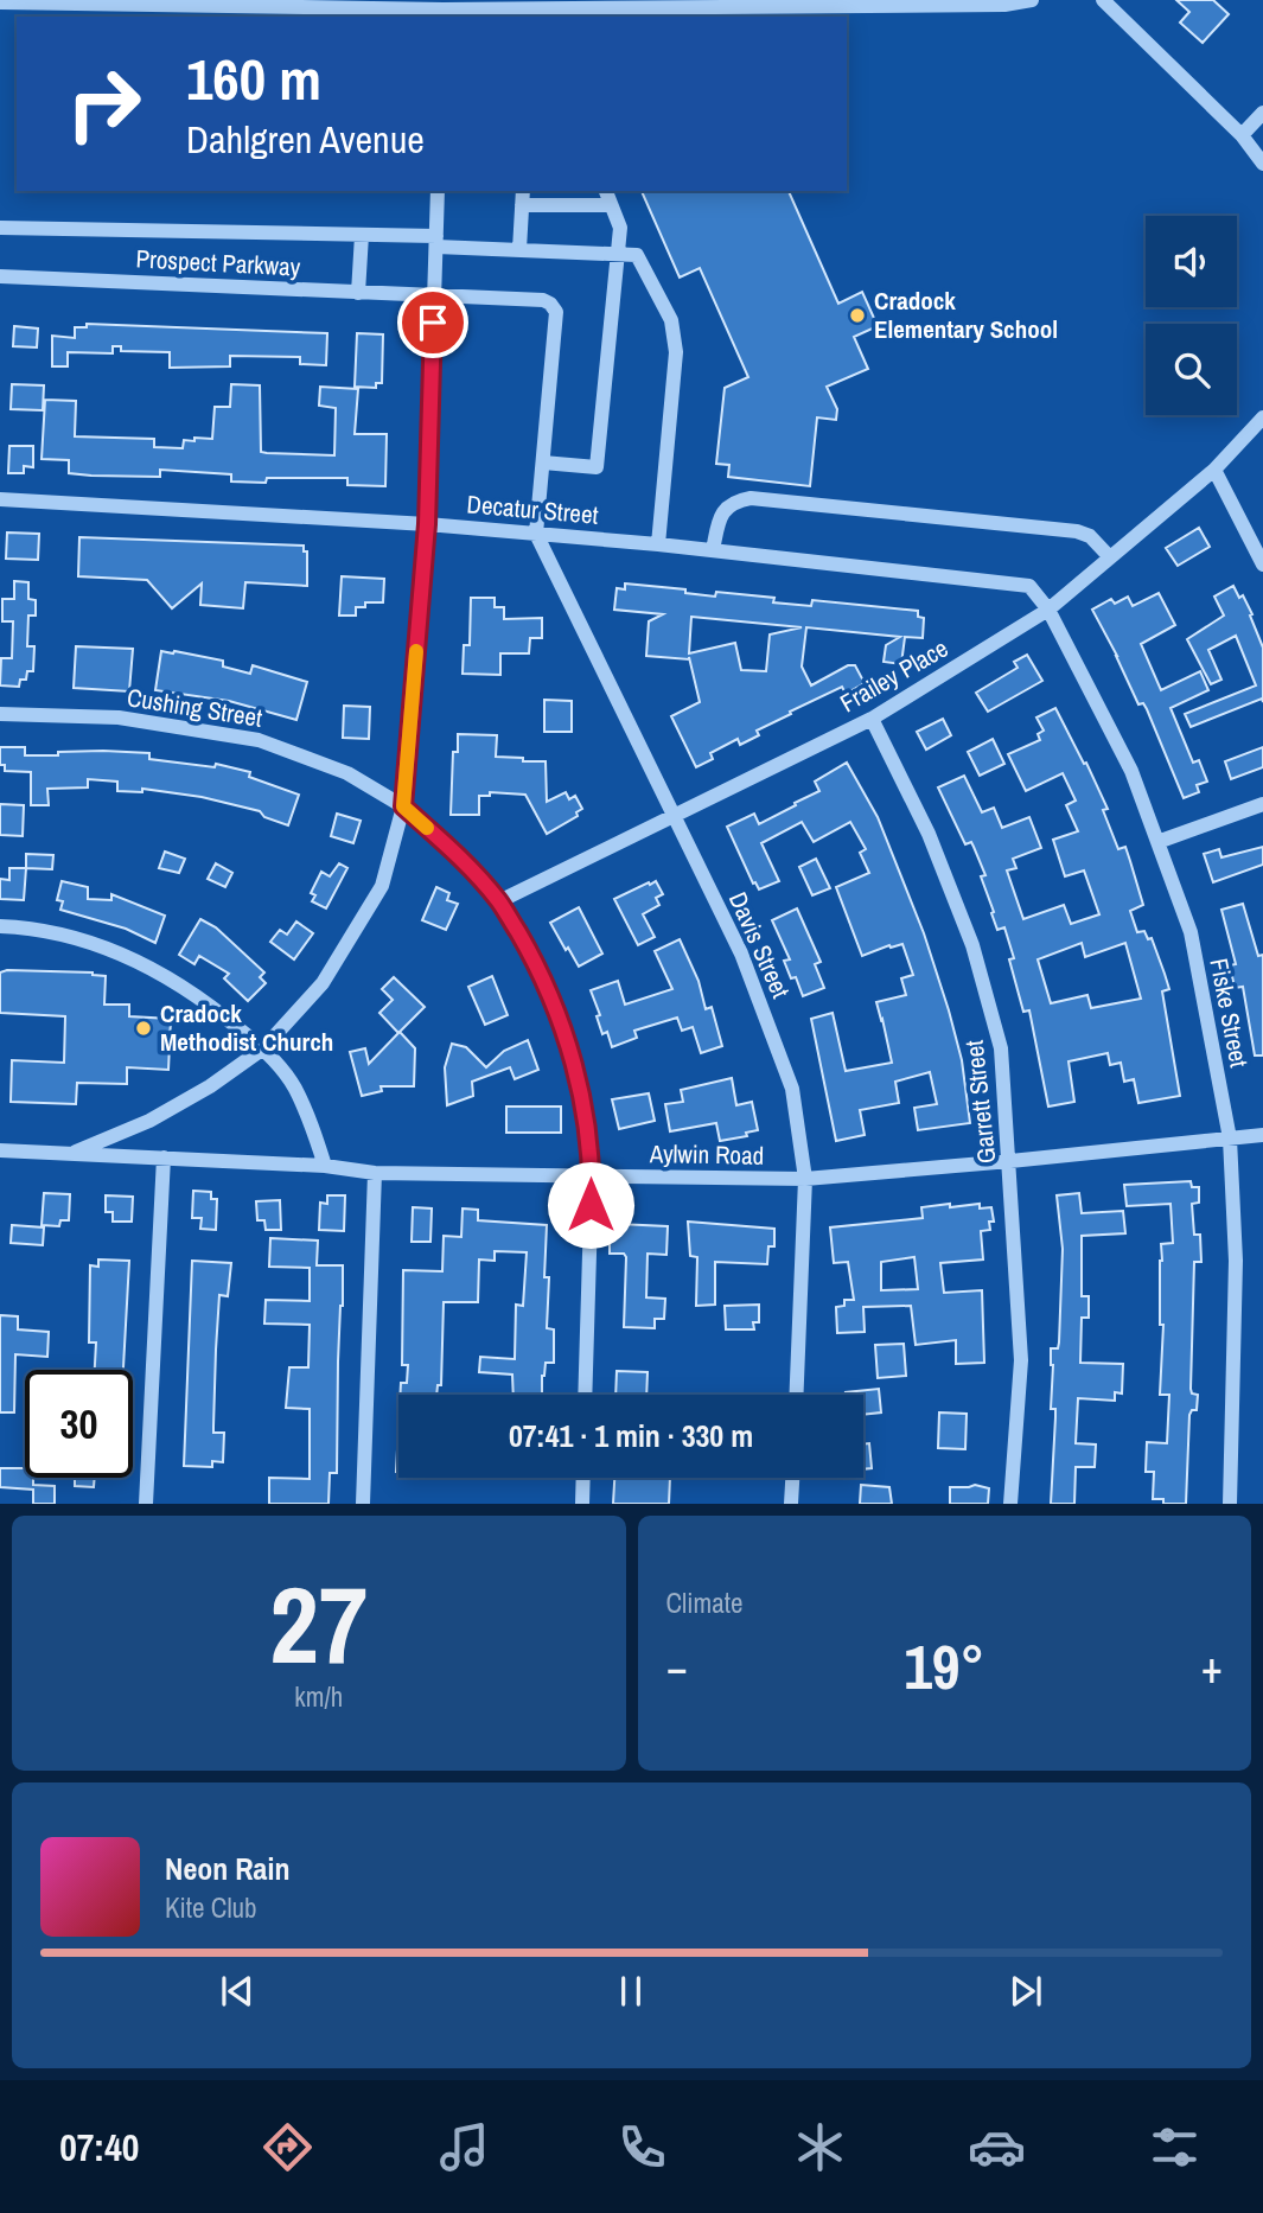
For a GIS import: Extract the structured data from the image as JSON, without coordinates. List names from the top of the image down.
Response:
{
  "streets": {
    "street": [
      "Prospect Parkway",
      "Decatur Street",
      "Frailey Place",
      "Cushing Street",
      "Davis Street",
      "Fiske Street",
      "Garrett Street",
      "Aylwin Road"
    ]
  },
  "crossings": [
    ["Decatur Street", "Frailey Place"],
    ["Decatur Street", "Davis Street"],
    ["Decatur Street", "Fiske Street"],
    ["Frailey Place", "Cushing Street"],
    ["Frailey Place", "Davis Street"],
    ["Frailey Place", "Fiske Street"],
    ["Frailey Place", "Garrett Street"],
    ["Cushing Street", "Aylwin Road"],
    ["Davis Street", "Aylwin Road"],
    ["Fiske Street", "Aylwin Road"],
    ["Garrett Street", "Aylwin Road"]
  ],
  "places": ["Cradock Elementary School", "Cradock Methodist Church"],
  "page": {
    "turn": ["160 m", "Dahlgren Avenue"],
    "limit": "30",
    "trip": "07:41 · 1 min · 330 m",
    "tile": [
      ["27", "km/h"],
      "Climate"
    ],
    "heat": ["−", "19°", "+"],
    "song": ["Neon Rain", "Kite Club"],
    "tabs": "07:40"
  }
}
